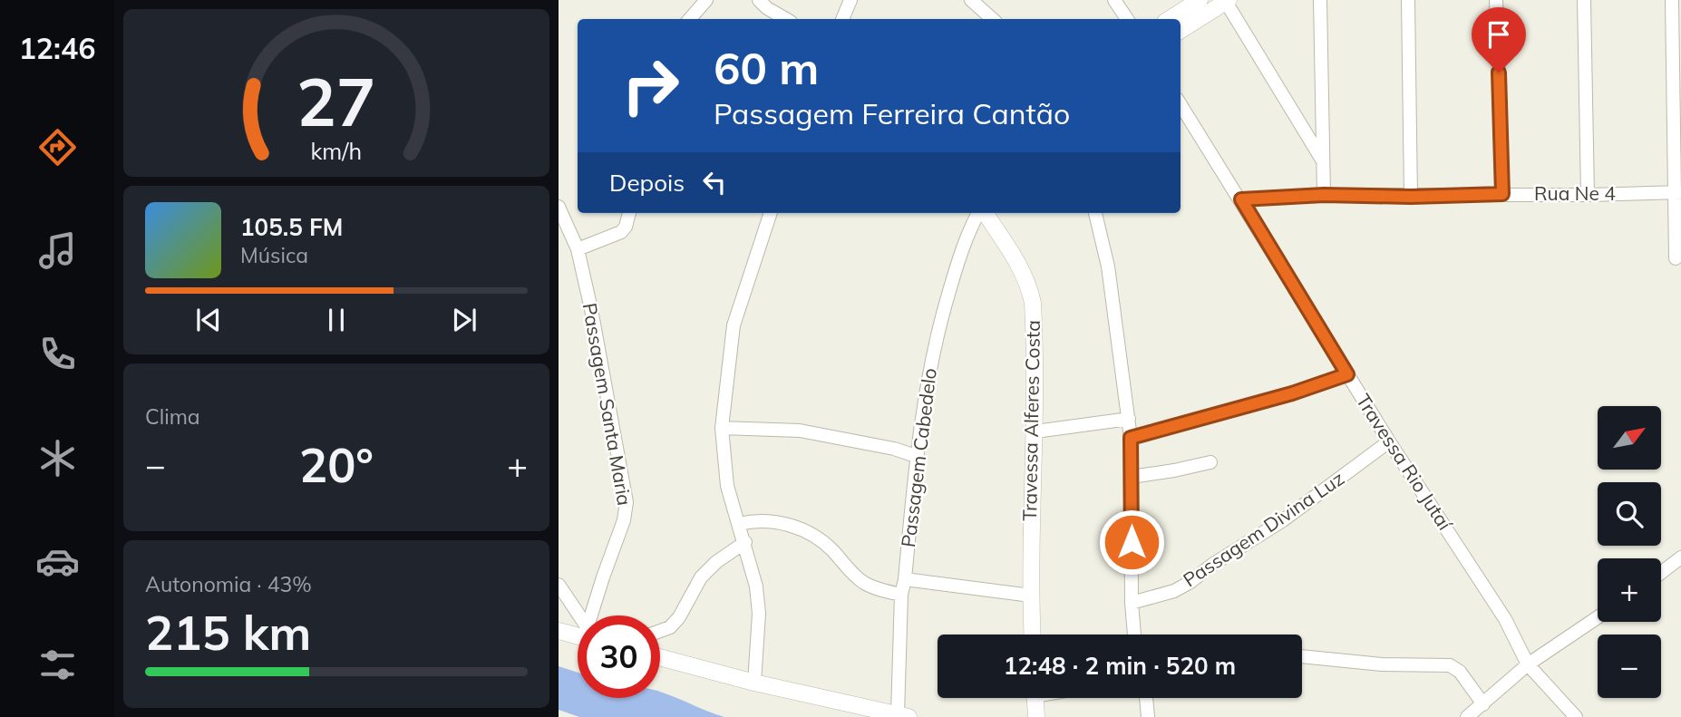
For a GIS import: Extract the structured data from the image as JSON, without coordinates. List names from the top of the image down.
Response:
{
  "streets": {
    "street": [
      "Rua Ne 4",
      "Passagem Santa Maria",
      "Travessa Alferes Costa",
      "Passagem Cabedelo",
      "Travessa Rio Jutaí",
      "Passagem Divina Luz"
    ]
  },
  "crossings": [
    ["Rua Ne 4", "Travessa Rio Jutaí"],
    ["Travessa Rio Jutaí", "Passagem Divina Luz"]
  ],
  "north": "top right",
  "page": {
    "tabs": "12:46",
    "turn": ["60 m", "Passagem Ferreira Cantão"],
    "then": "Depois",
    "song": ["105.5 FM", "Música"],
    "tile": [
      "Clima",
      ["Autonomia · 43%", "215 km"]
    ],
    "map_buttons": ["+", "−"],
    "heat": ["−", "20°", "+"],
    "limit": "30",
    "trip": "12:48 · 2 min · 520 m",
    "gauge": ["27", "km/h"]
  }
}
